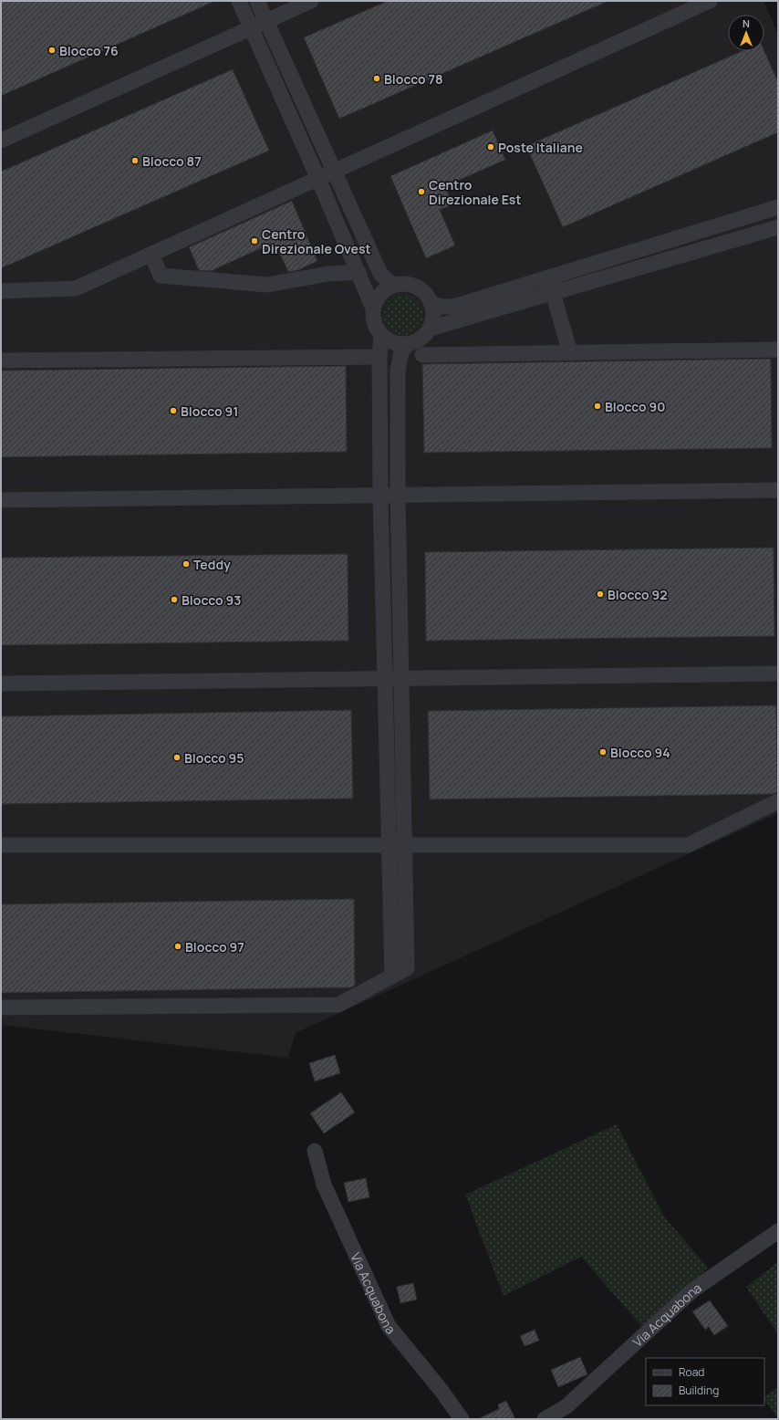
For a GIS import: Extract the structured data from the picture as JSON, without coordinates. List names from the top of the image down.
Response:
{
  "streets": {
    "street": ["Via Acquabona"]
  },
  "places": [
    "Blocco 76",
    "Blocco 78",
    "Poste Italiane",
    "Blocco 87",
    "Centro Direzionale Est",
    "Centro Direzionale Ovest",
    "Blocco 90",
    "Blocco 91",
    "Teddy",
    "Blocco 92",
    "Blocco 93",
    "Blocco 94",
    "Blocco 95",
    "Blocco 97"
  ],
  "legend": ["Road", "Building"],
  "north": "top"
}
